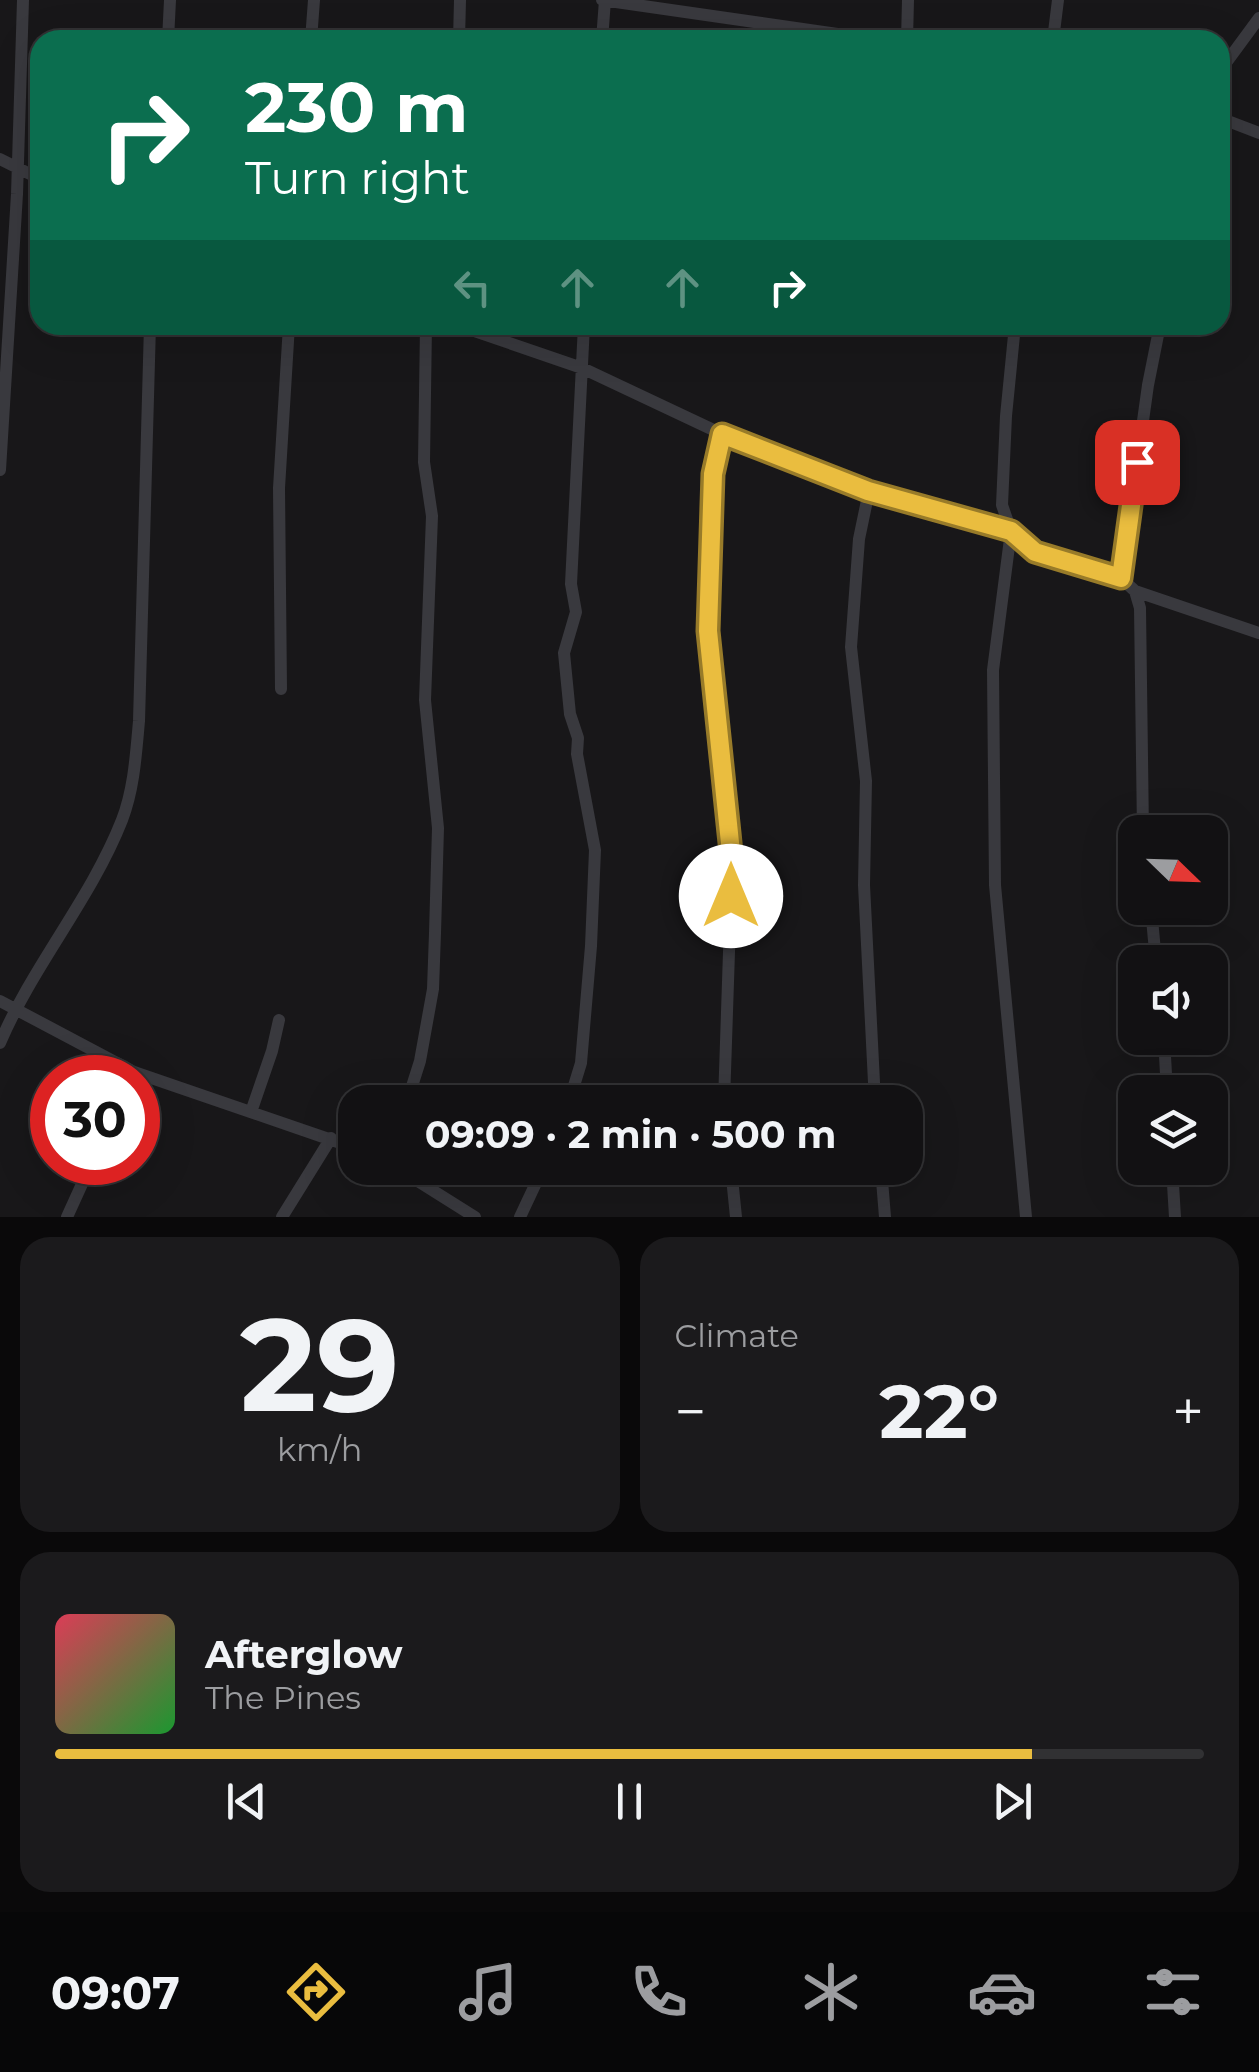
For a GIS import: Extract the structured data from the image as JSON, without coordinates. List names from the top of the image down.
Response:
{
  "north": "bottom right",
  "page": {
    "turn": ["230 m", "Turn right"],
    "limit": "30",
    "trip": "09:09 · 2 min · 500 m",
    "tile": [
      ["29", "km/h"],
      "Climate"
    ],
    "heat": ["−", "22°", "+"],
    "song": ["Afterglow", "The Pines"],
    "tabs": "09:07"
  }
}
